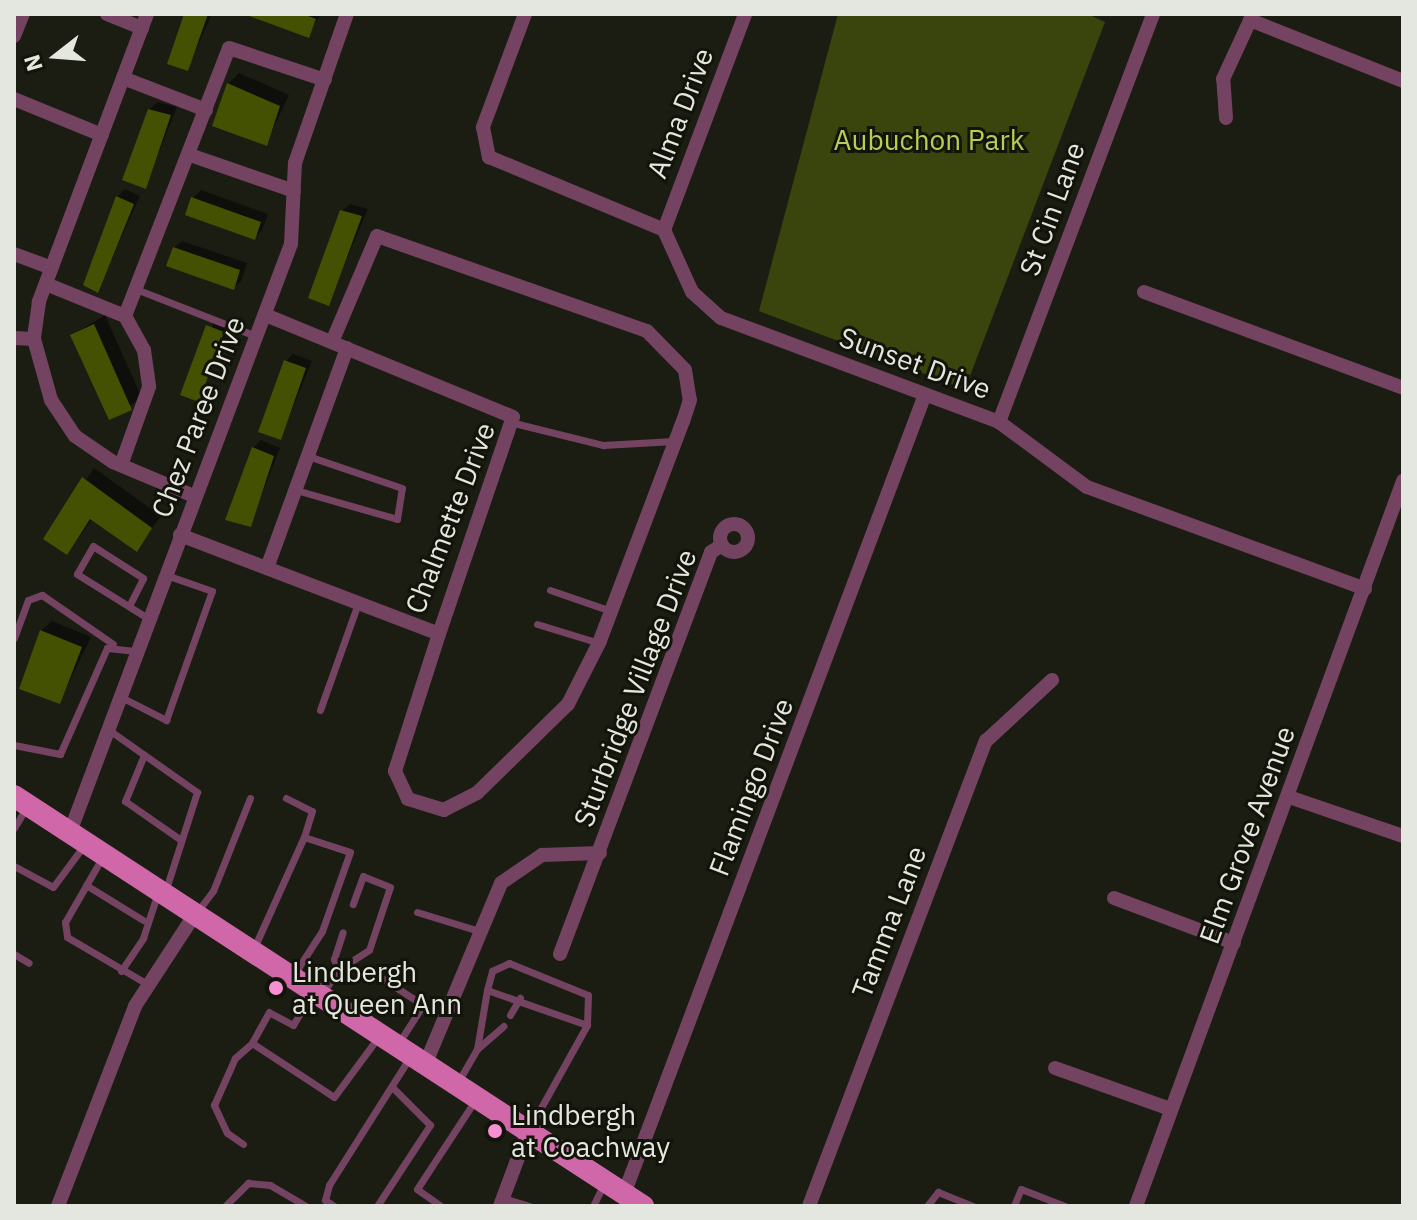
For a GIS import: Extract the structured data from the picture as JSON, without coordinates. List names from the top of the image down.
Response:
{
  "streets": {
    "street": [
      "Alma Drive",
      "St Cin Lane",
      "Sunset Drive",
      "Chez Paree Drive",
      "Chalmette Drive",
      "Sturbridge Village Drive",
      "Flamingo Drive",
      "Elm Grove Avenue",
      "Tamma Lane"
    ]
  },
  "crossings": [
    ["Alma Drive", "Sunset Drive"],
    ["St Cin Lane", "Sunset Drive"],
    ["Sunset Drive", "Flamingo Drive"],
    ["Sunset Drive", "Elm Grove Avenue"],
    ["Chez Paree Drive", "Chalmette Drive"]
  ],
  "parks": ["Aubuchon Park"],
  "places": ["Lindbergh at Queen Ann", "Lindbergh at Coachway"],
  "north": "left"
}
